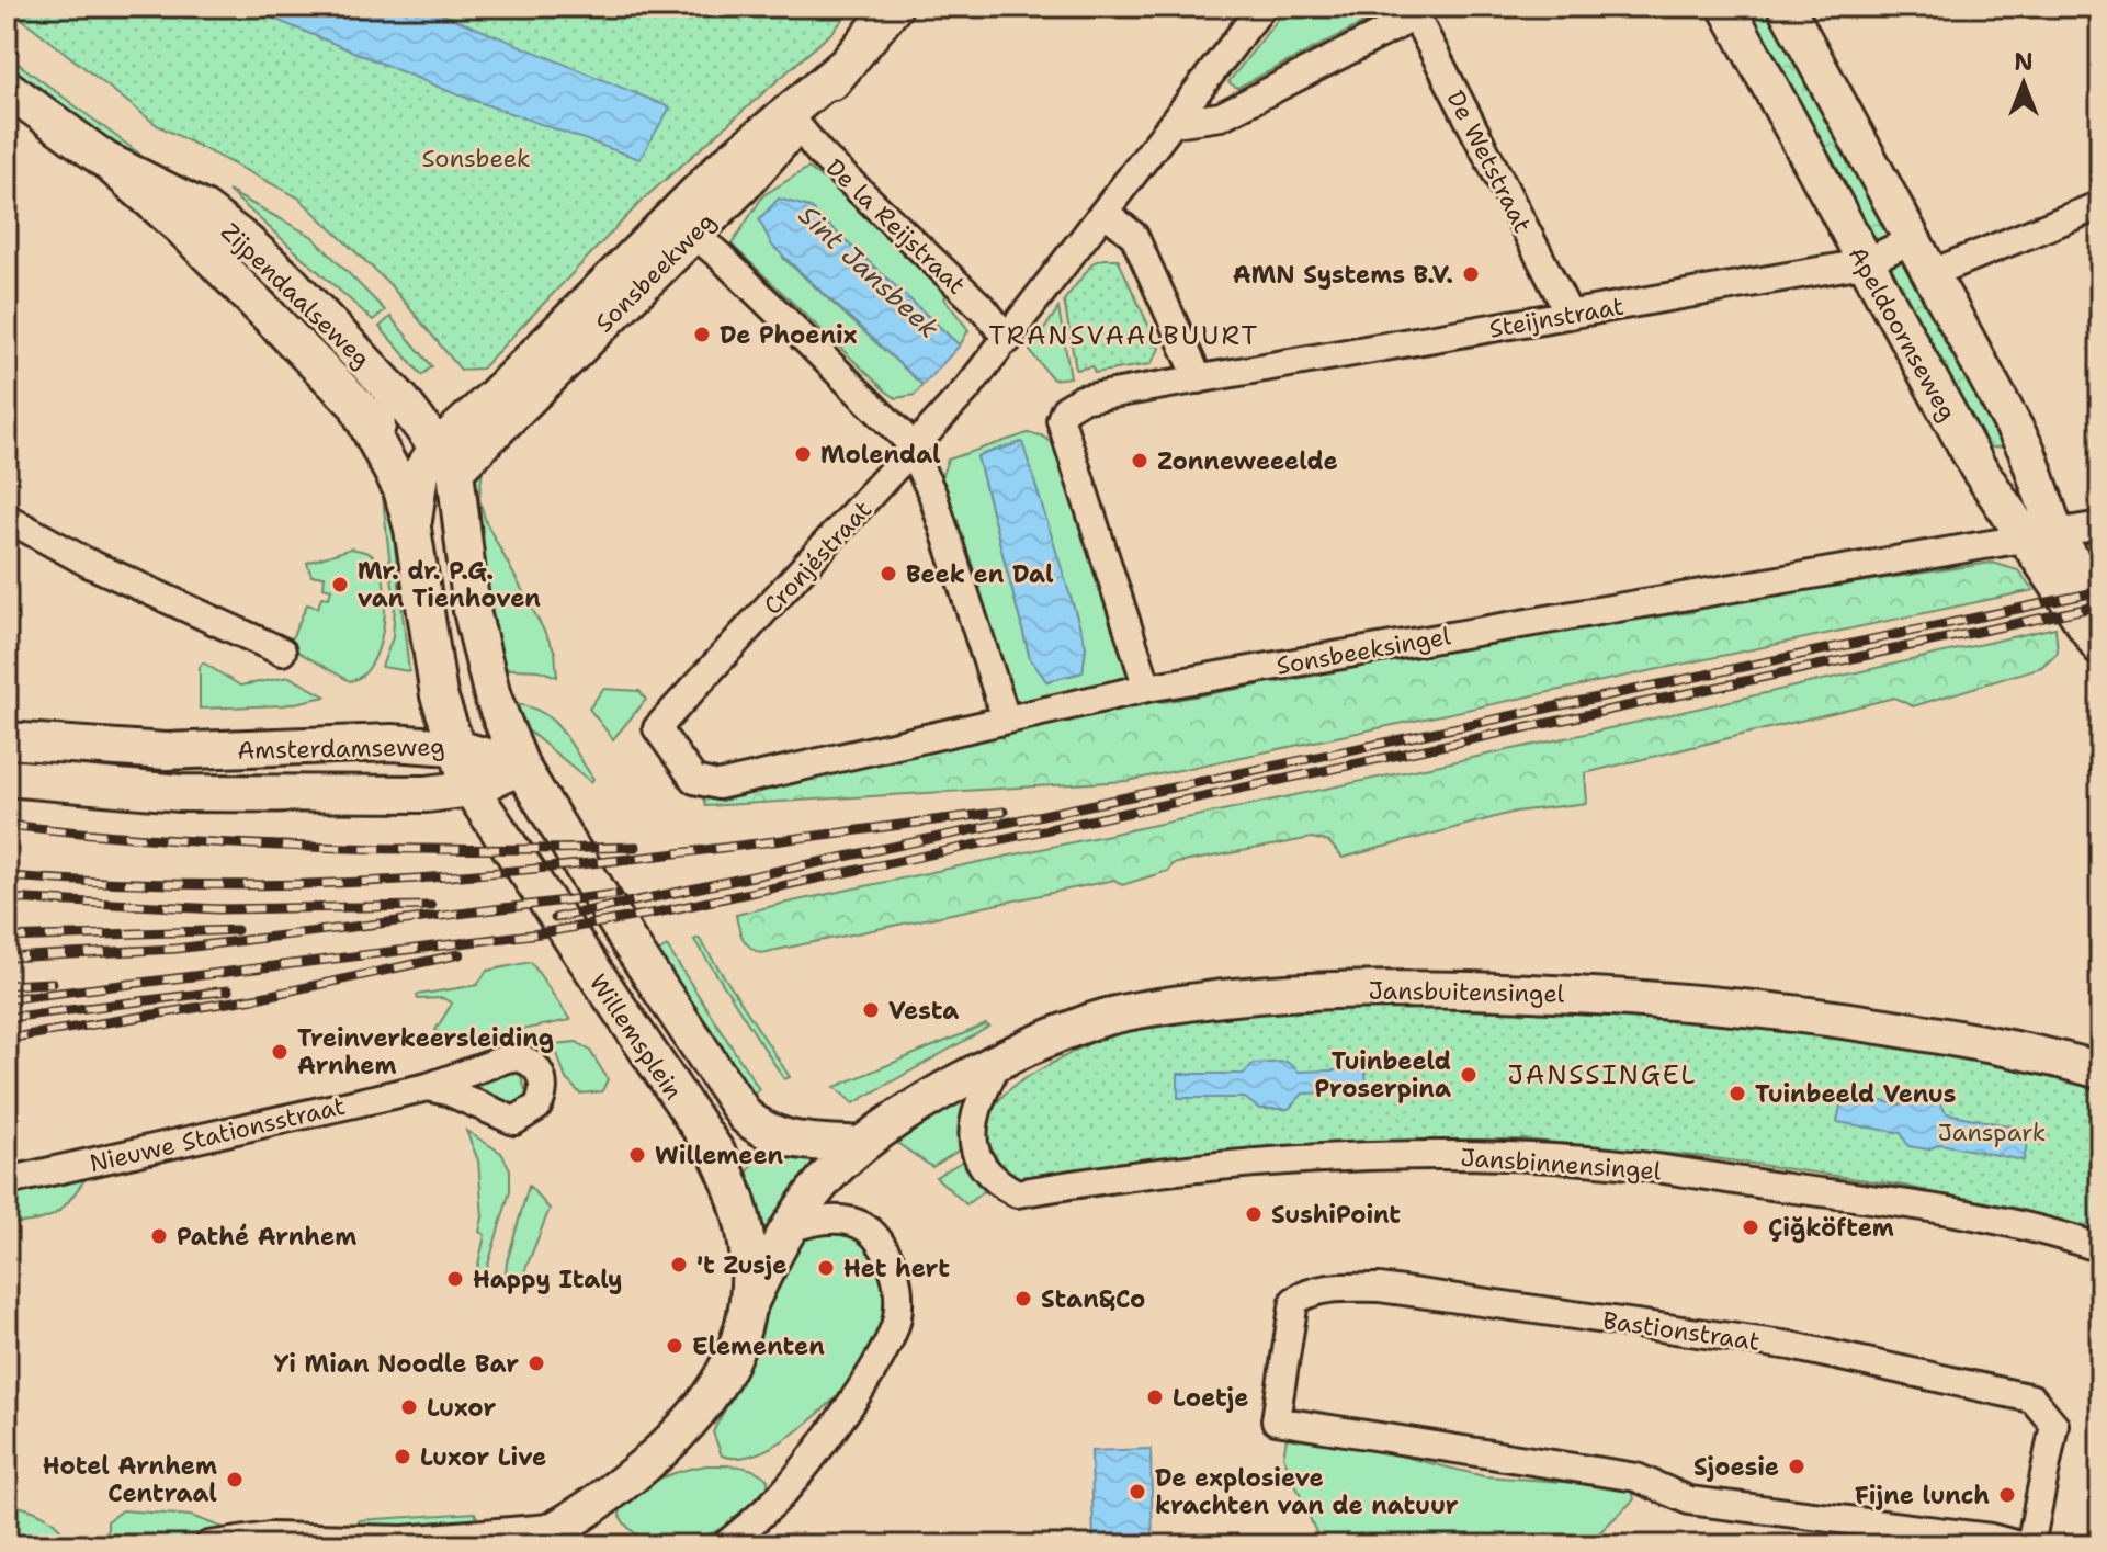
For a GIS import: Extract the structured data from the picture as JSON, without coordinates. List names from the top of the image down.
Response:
{
  "streets": {
    "main road": [
      "Sonsbeekweg",
      "Zijpendaalseweg",
      "Apeldoornseweg",
      "Amsterdamseweg",
      "Jansbuitensingel",
      "Willemsplein"
    ],
    "street": [
      "De Wetstraat",
      "De la Reijstraat",
      "Steijnstraat",
      "Cronjéstraat",
      "Sonsbeeksingel",
      "Nieuwe Stationsstraat",
      "Jansbinnensingel",
      "Bastionstraat"
    ]
  },
  "crossings": [
    ["De Wetstraat", "Steijnstraat"],
    ["De la Reijstraat", "Sonsbeekweg"],
    ["De la Reijstraat", "Cronjéstraat"],
    ["Sonsbeekweg", "Zijpendaalseweg"],
    ["Zijpendaalseweg", "Amsterdamseweg"],
    ["Zijpendaalseweg", "Willemsplein"],
    ["Steijnstraat", "Apeldoornseweg"],
    ["Steijnstraat", "Sonsbeeksingel"],
    ["Apeldoornseweg", "Sonsbeeksingel"],
    ["Cronjéstraat", "Sonsbeeksingel"],
    ["Amsterdamseweg", "Willemsplein"],
    ["Jansbuitensingel", "Willemsplein"],
    ["Jansbuitensingel", "Jansbinnensingel"]
  ],
  "districts": ["TRANSVAALBUURT", "JANSSINGEL"],
  "water": ["Sint Jansbeek"],
  "parks": ["Sonsbeek", "Janspark"],
  "places": [
    "AMN Systems B.V.",
    "De Phoenix",
    "Molendal",
    "Zonneweeelde",
    "Beek en Dal",
    "Mr. dr. P.G. van Tienhoven",
    "Vesta",
    "Treinverkeersleiding Arnhem",
    "Tuinbeeld Proserpina",
    "Tuinbeeld Venus",
    "Willemeen",
    "SushiPoint",
    "Çiğköftem",
    "Pathé Arnhem",
    "'t Zusje",
    "Het hert",
    "Happy Italy",
    "Stan&Co",
    "Elementen",
    "Yi Mian Noodle Bar",
    "Loetje",
    "Luxor",
    "Luxor Live",
    "Sjoesie",
    "Hotel Arnhem Centraal",
    "De explosieve krachten van de natuur",
    "Fijne lunch"
  ],
  "north": "top"
}
